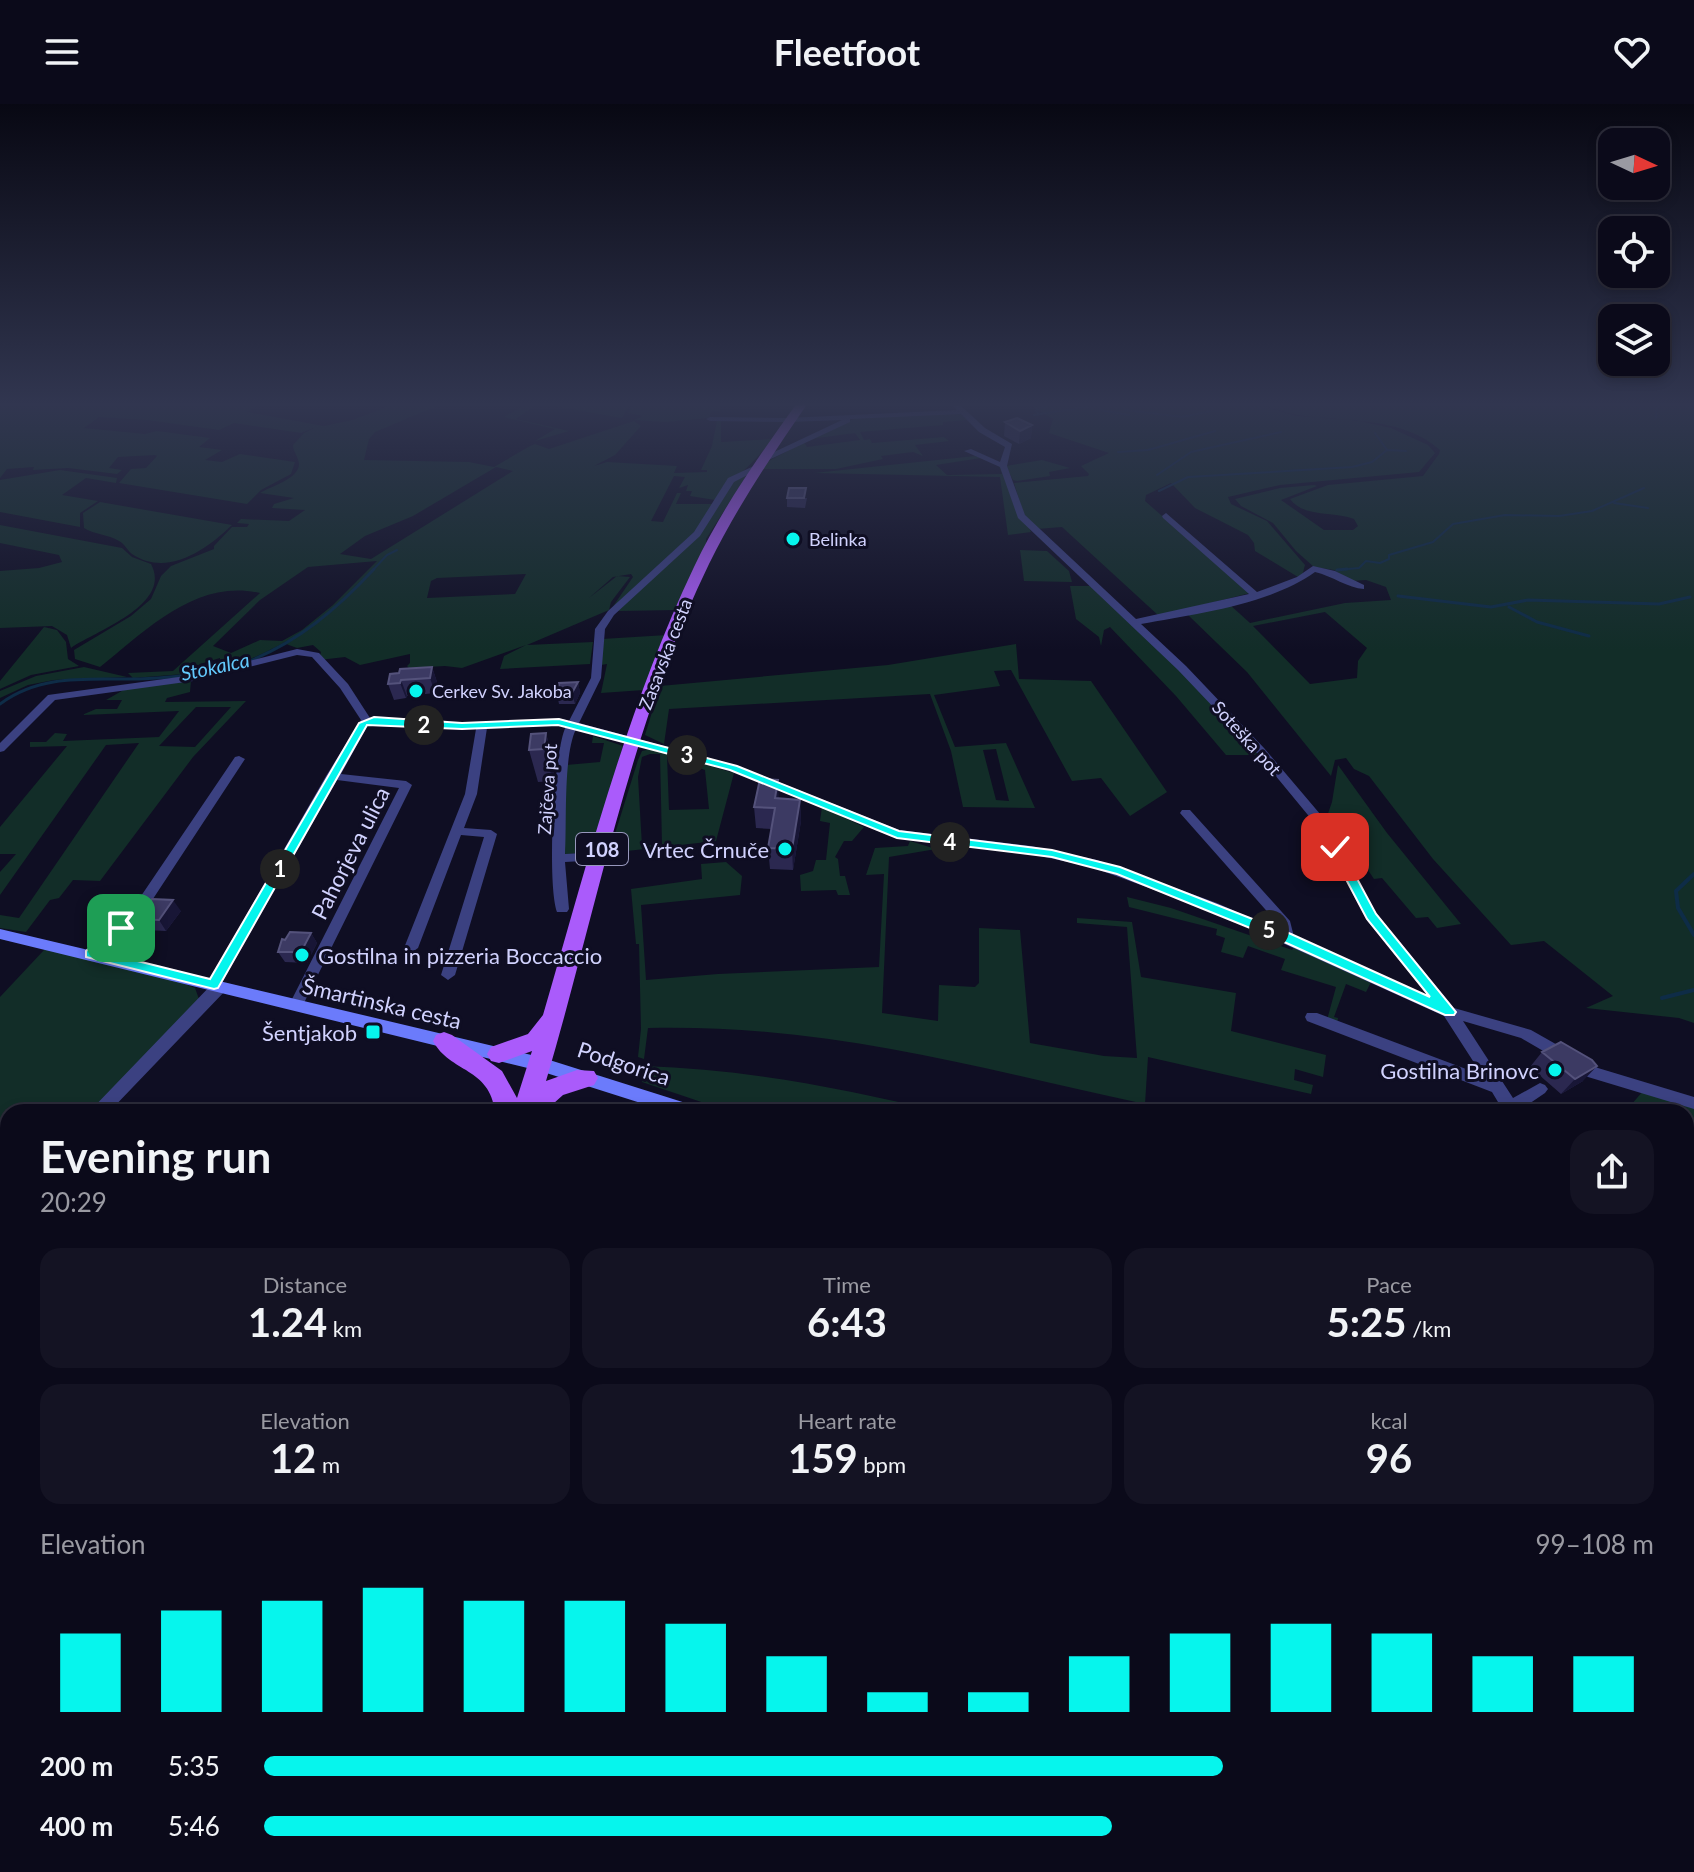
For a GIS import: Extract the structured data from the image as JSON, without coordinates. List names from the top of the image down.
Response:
{
  "streets": {
    "main road": [
      "Zasavska cesta",
      "108",
      "Šmartinska cesta",
      "Podgorica"
    ],
    "street": ["Soteška pot", "Zajčeva pot", "Pahorjeva ulica"]
  },
  "crossings": [
    ["Zasavska cesta", "Zajčeva pot"],
    ["Zasavska cesta", "Šmartinska cesta"],
    ["Zasavska cesta", "Podgorica"],
    ["Pahorjeva ulica", "Šmartinska cesta"],
    ["Šmartinska cesta", "Podgorica"]
  ],
  "water": ["Stokalca"],
  "places": {
    "other": [
      "Belinka",
      "Cerkev Sv. Jakoba",
      "Vrtec Črnuče",
      "Gostilna in pizzeria Boccaccio",
      "Gostilna Brinovc"
    ],
    "transit": ["Šentjakob"]
  },
  "north": "right",
  "page": {
    "header": "Fleetfoot",
    "pins": [
      "2",
      "3",
      "4",
      "1",
      "5"
    ],
    "heading": ["Evening run", "20:29"],
    "stats": [
      ["Distance", "1.24 km"],
      ["Time", "6:43"],
      ["Pace", "5:25 /km"],
      ["Elevation", "12 m"],
      ["Heart rate", "159 bpm"],
      ["kcal", "96"]
    ],
    "chart": ["Elevation", "99–108 m"],
    "list": [
      {
        "name": "200 m",
        "note": "5:35"
      },
      {
        "name": "400 m",
        "note": "5:46"
      }
    ]
  }
}
